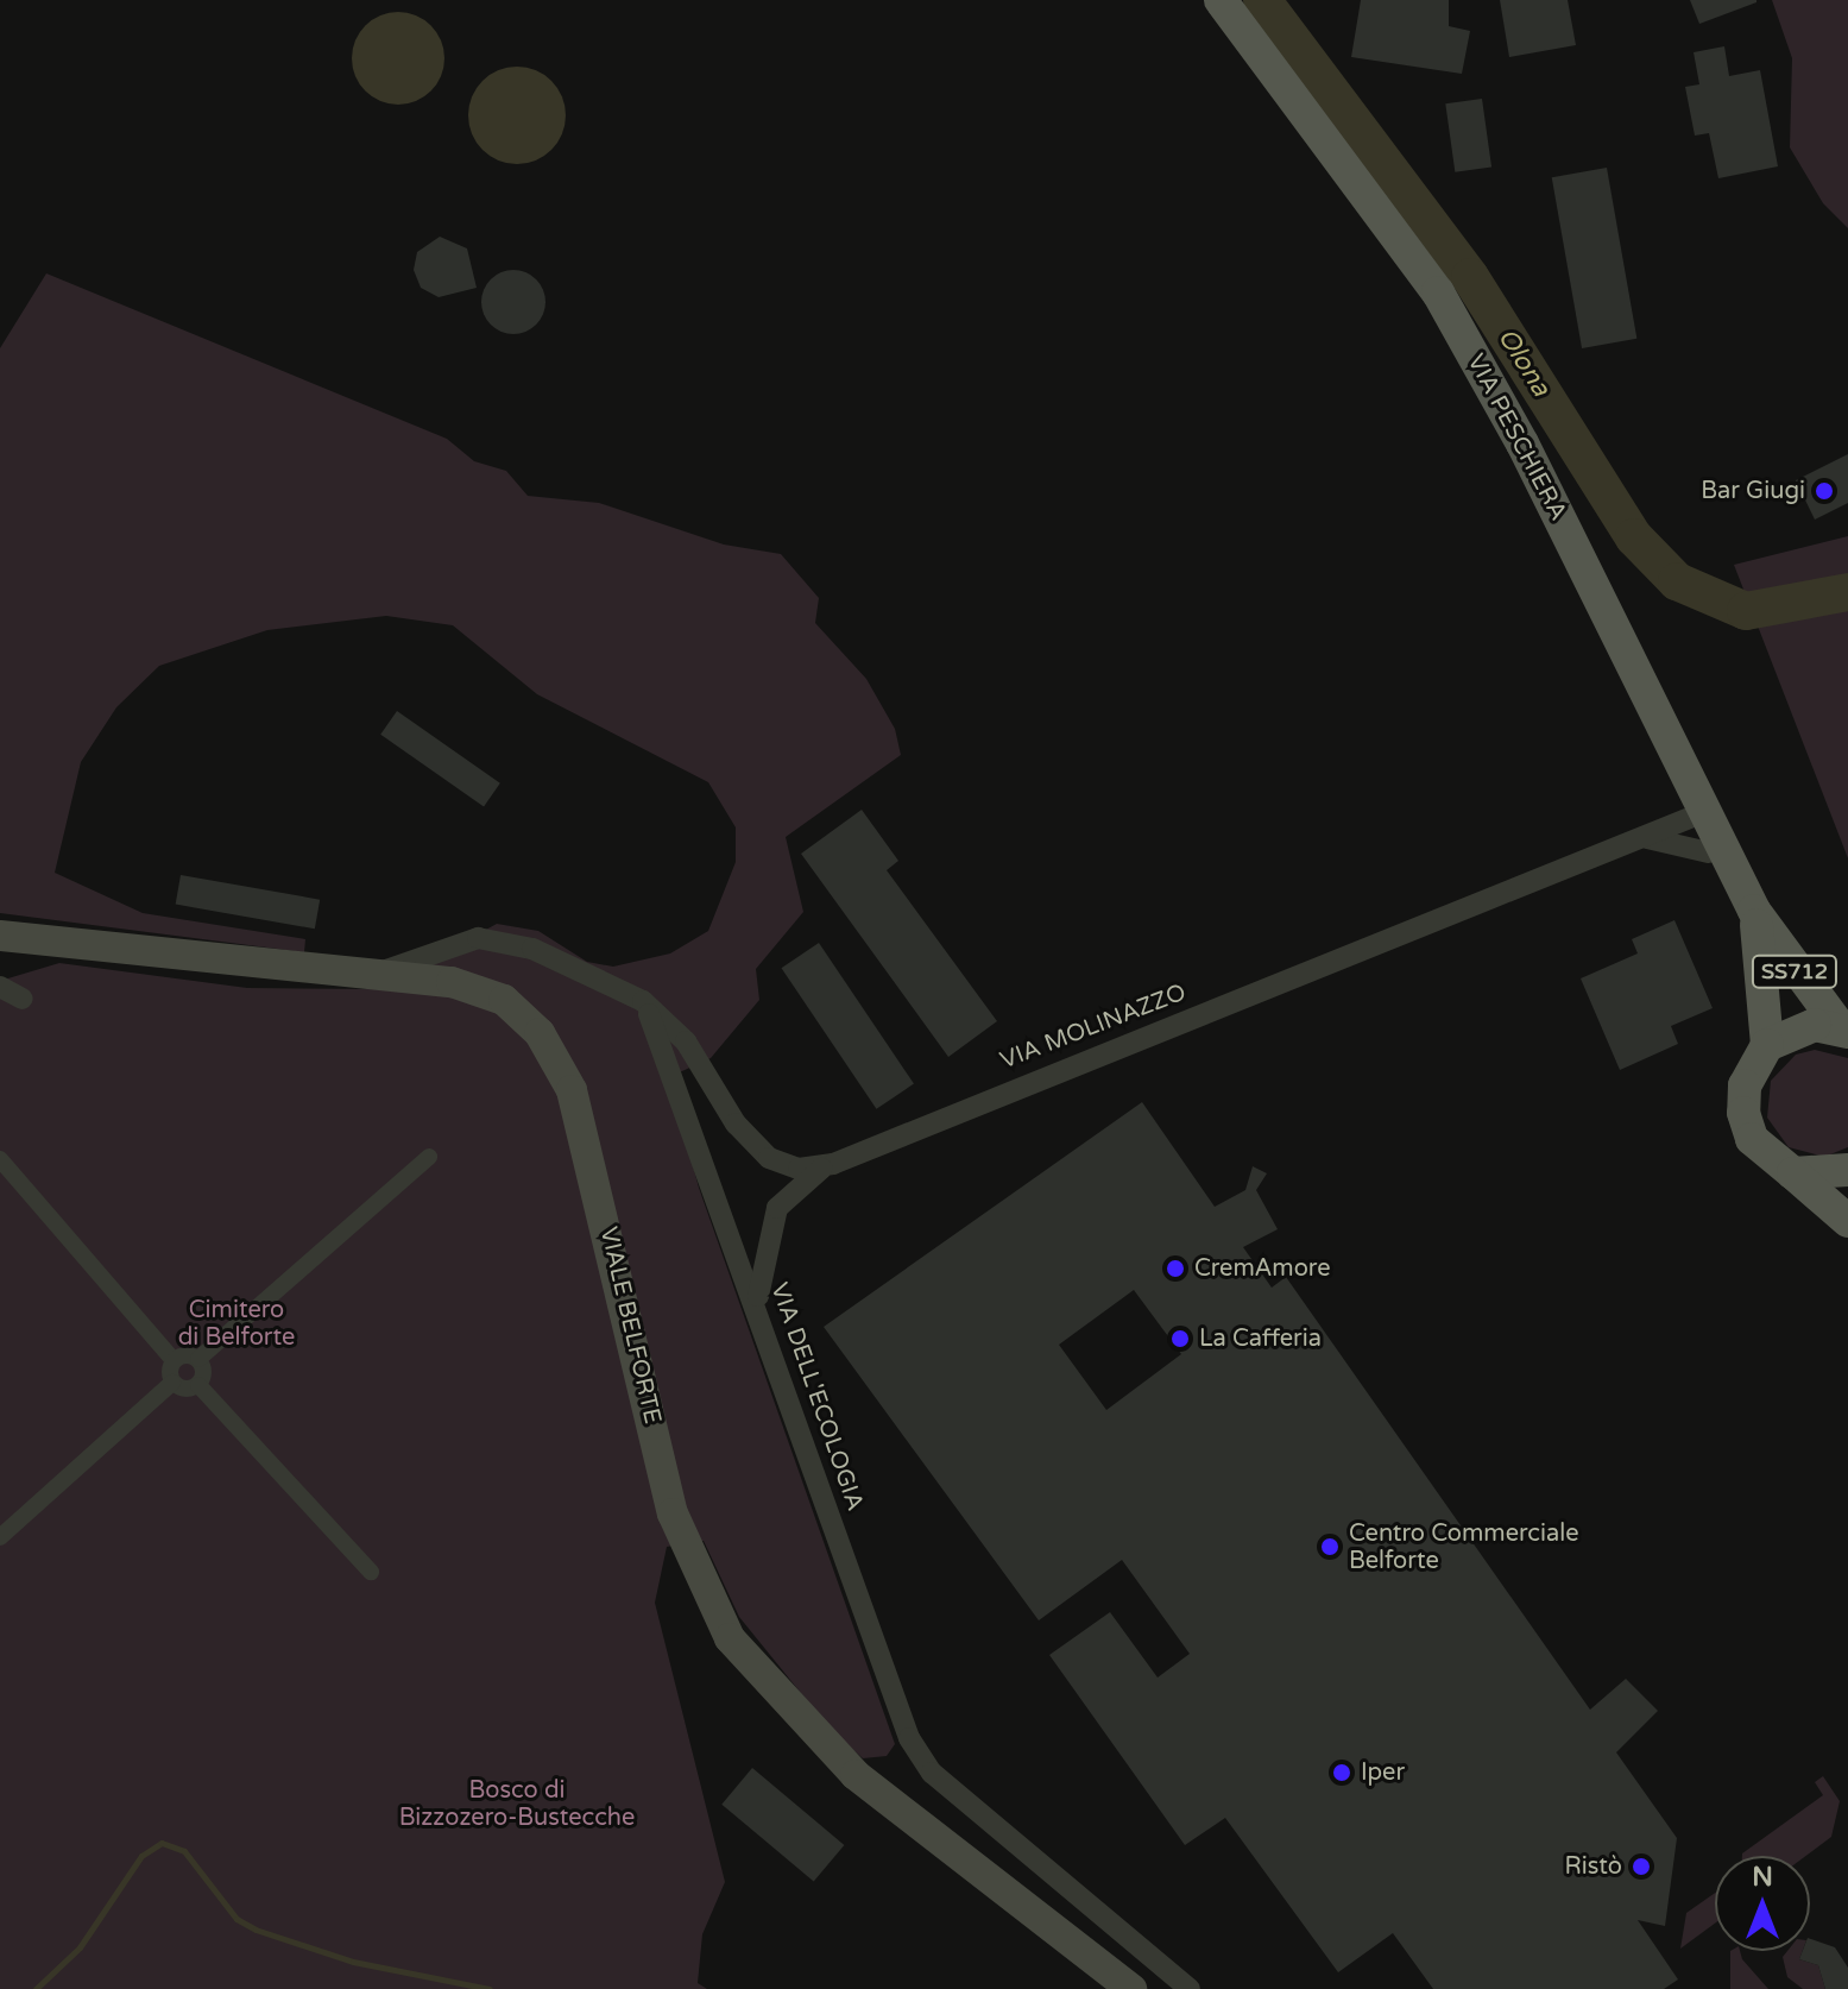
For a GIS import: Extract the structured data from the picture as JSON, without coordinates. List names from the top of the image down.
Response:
{
  "streets": {
    "main road": ["VIA PESCHIERA", "SS712", "VIALE BELFORTE"],
    "street": ["VIA MOLINAZZO", "VIA DELL'ECOLOGIA"]
  },
  "crossings": [
    ["VIA PESCHIERA", "VIA MOLINAZZO"],
    ["VIA MOLINAZZO", "VIA DELL'ECOLOGIA"]
  ],
  "water": ["Olona"],
  "parks": ["Cimitero di Belforte", "Bosco di Bizzozero-Bustecche"],
  "places": [
    "Bar Giugi",
    "CremAmore",
    "La Cafferia",
    "Centro Commerciale Belforte",
    "Iper",
    "Ristò"
  ],
  "north": "top"
}
